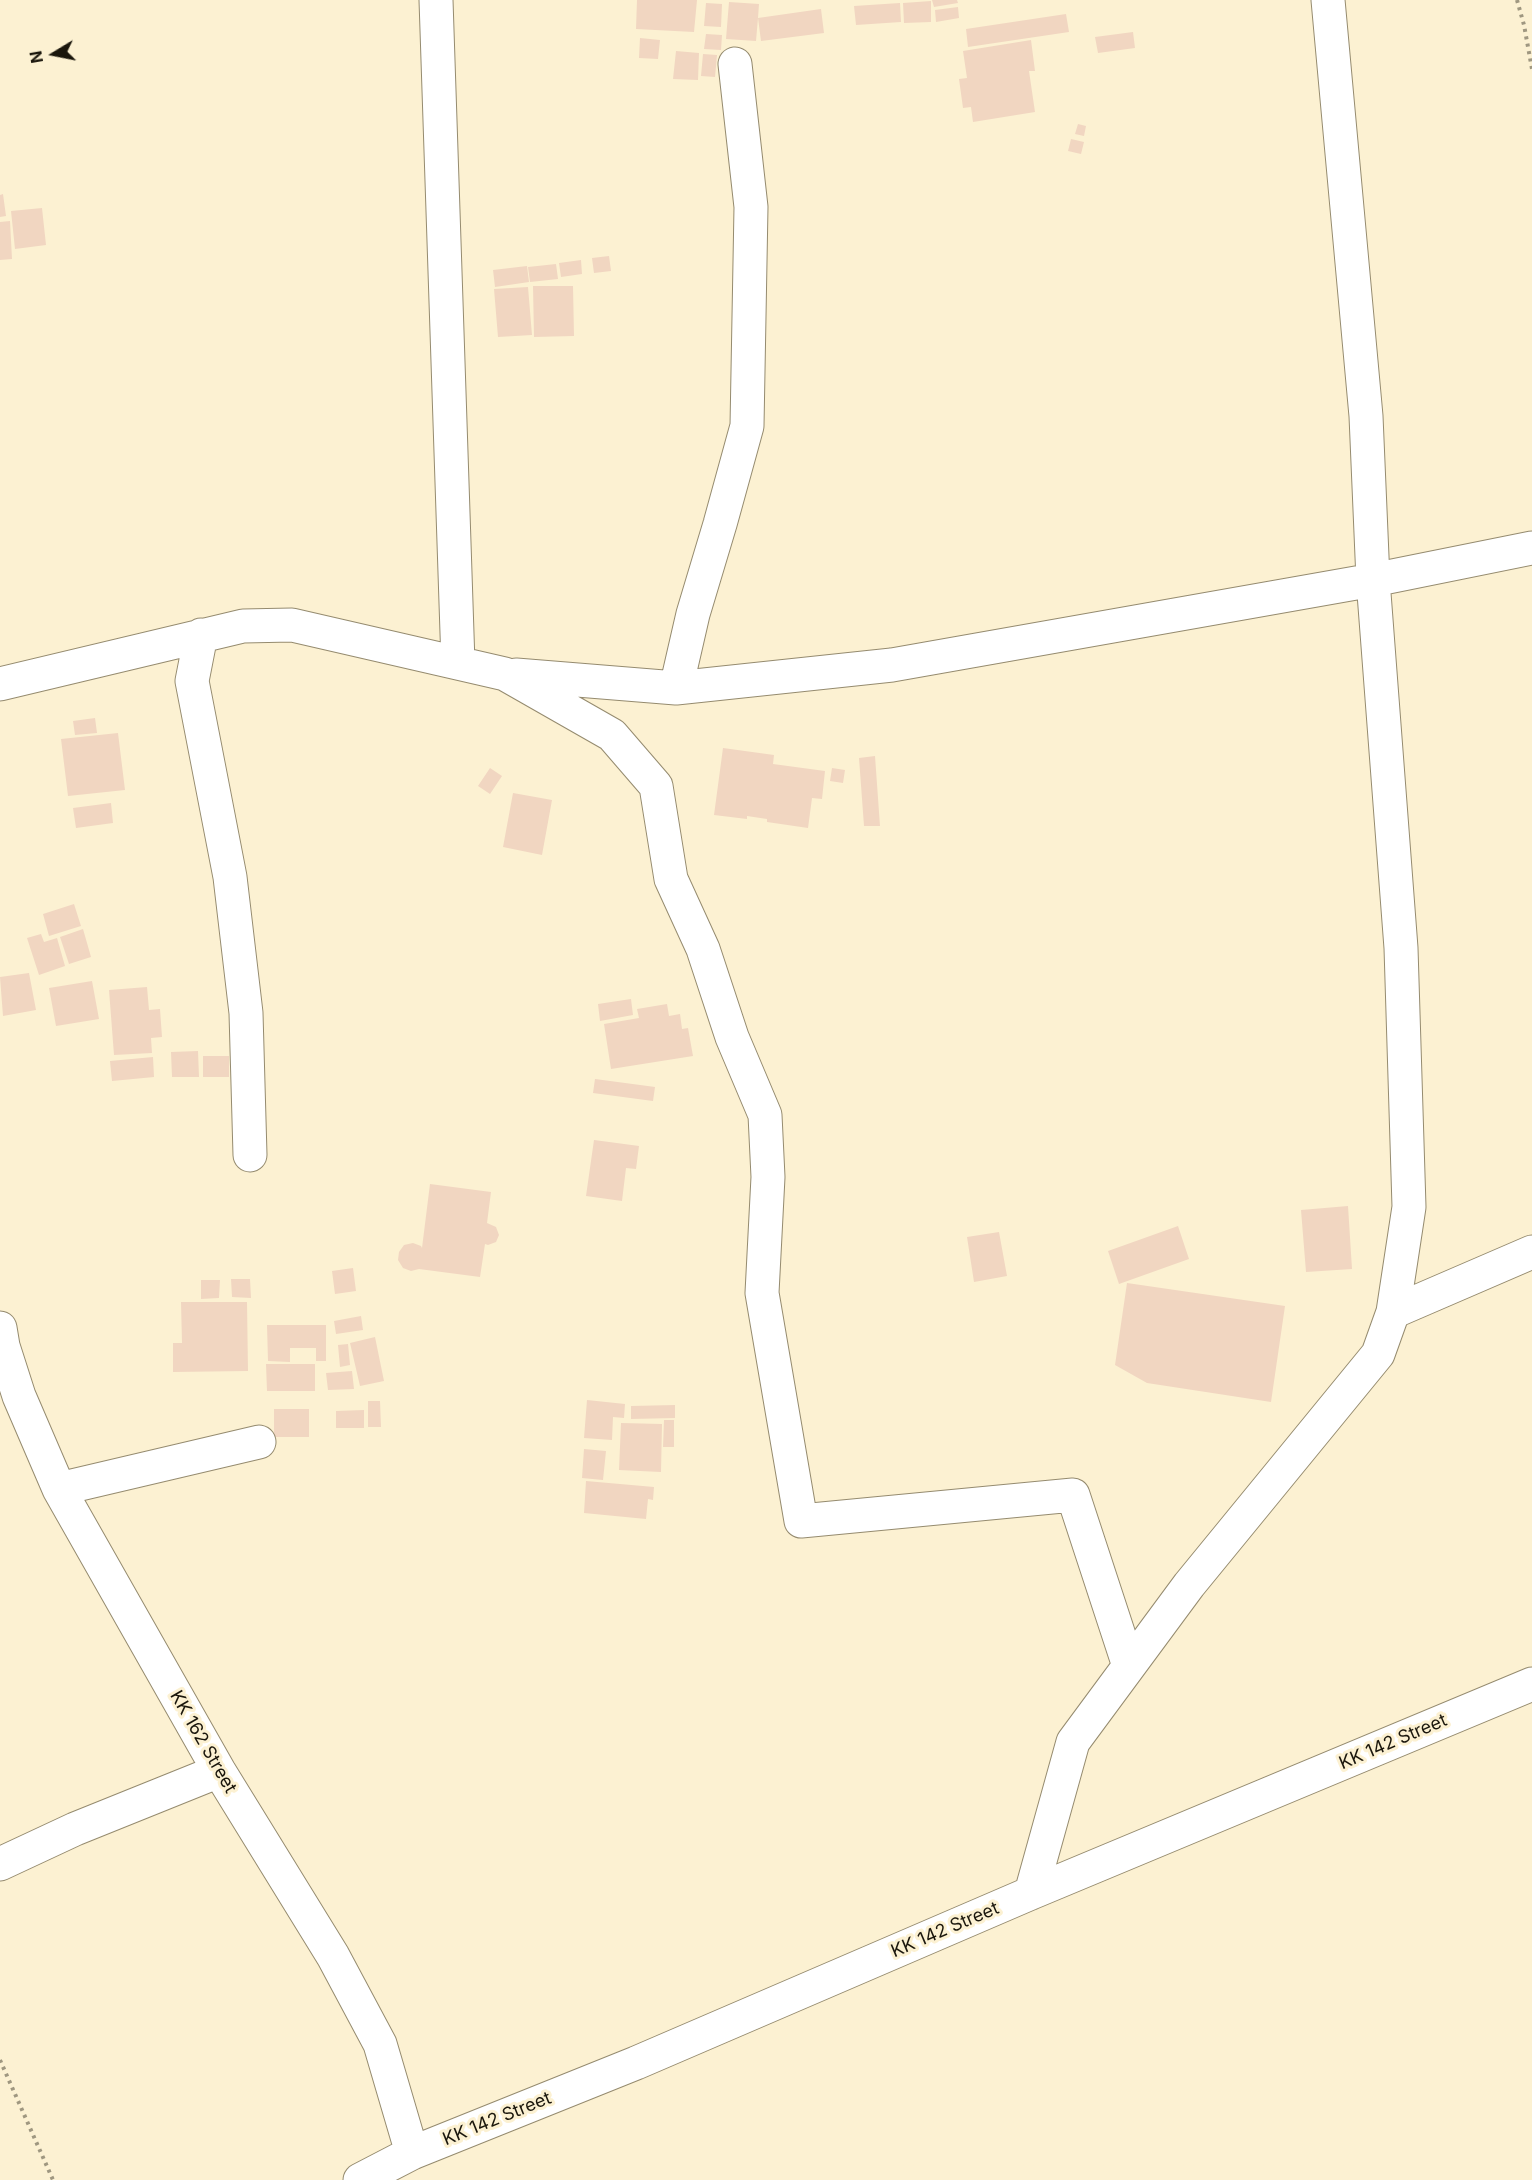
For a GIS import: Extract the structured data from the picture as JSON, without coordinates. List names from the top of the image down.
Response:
{
  "streets": {
    "street": ["KK 162 Street", "KK 142 Street"]
  },
  "crossings": [
    ["KK 162 Street", "KK 142 Street"]
  ],
  "north": "left"
}
